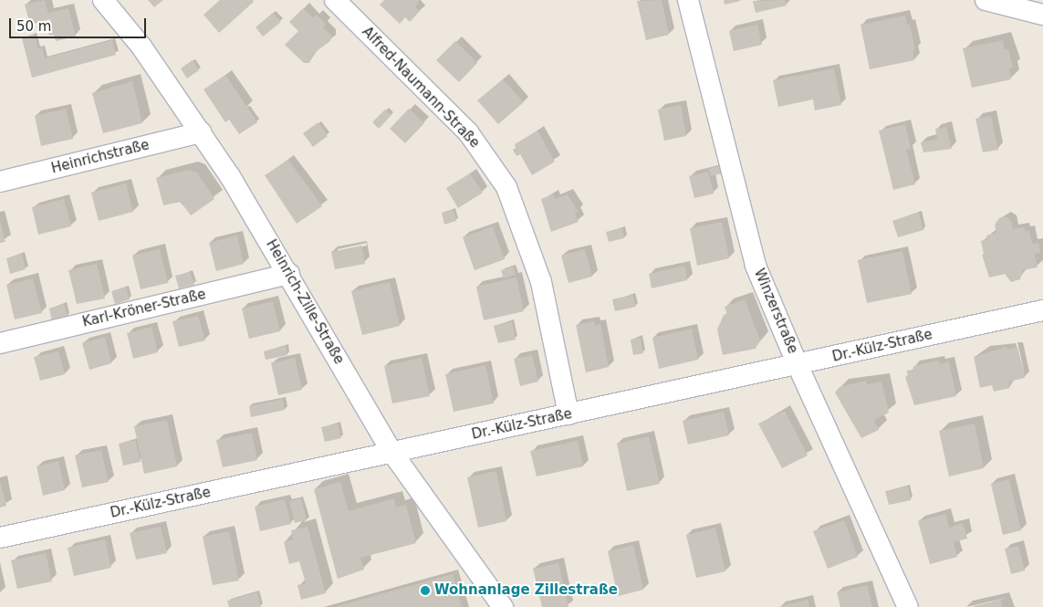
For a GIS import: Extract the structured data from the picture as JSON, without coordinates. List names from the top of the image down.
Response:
{
  "streets": {
    "street": [
      "Alfred-Naumann-Straße",
      "Heinrichstraße",
      "Heinrich-Zille-Straße",
      "Karl-Kröner-Straße",
      "Winzerstraße",
      "Dr.-Külz-Straße"
    ]
  },
  "crossings": [
    ["Alfred-Naumann-Straße", "Dr.-Külz-Straße"],
    ["Heinrichstraße", "Heinrich-Zille-Straße"],
    ["Heinrich-Zille-Straße", "Karl-Kröner-Straße"],
    ["Heinrich-Zille-Straße", "Dr.-Külz-Straße"],
    ["Winzerstraße", "Dr.-Külz-Straße"]
  ],
  "places": ["Wohnanlage Zillestraße"],
  "scale_bar": "50 m"
}
